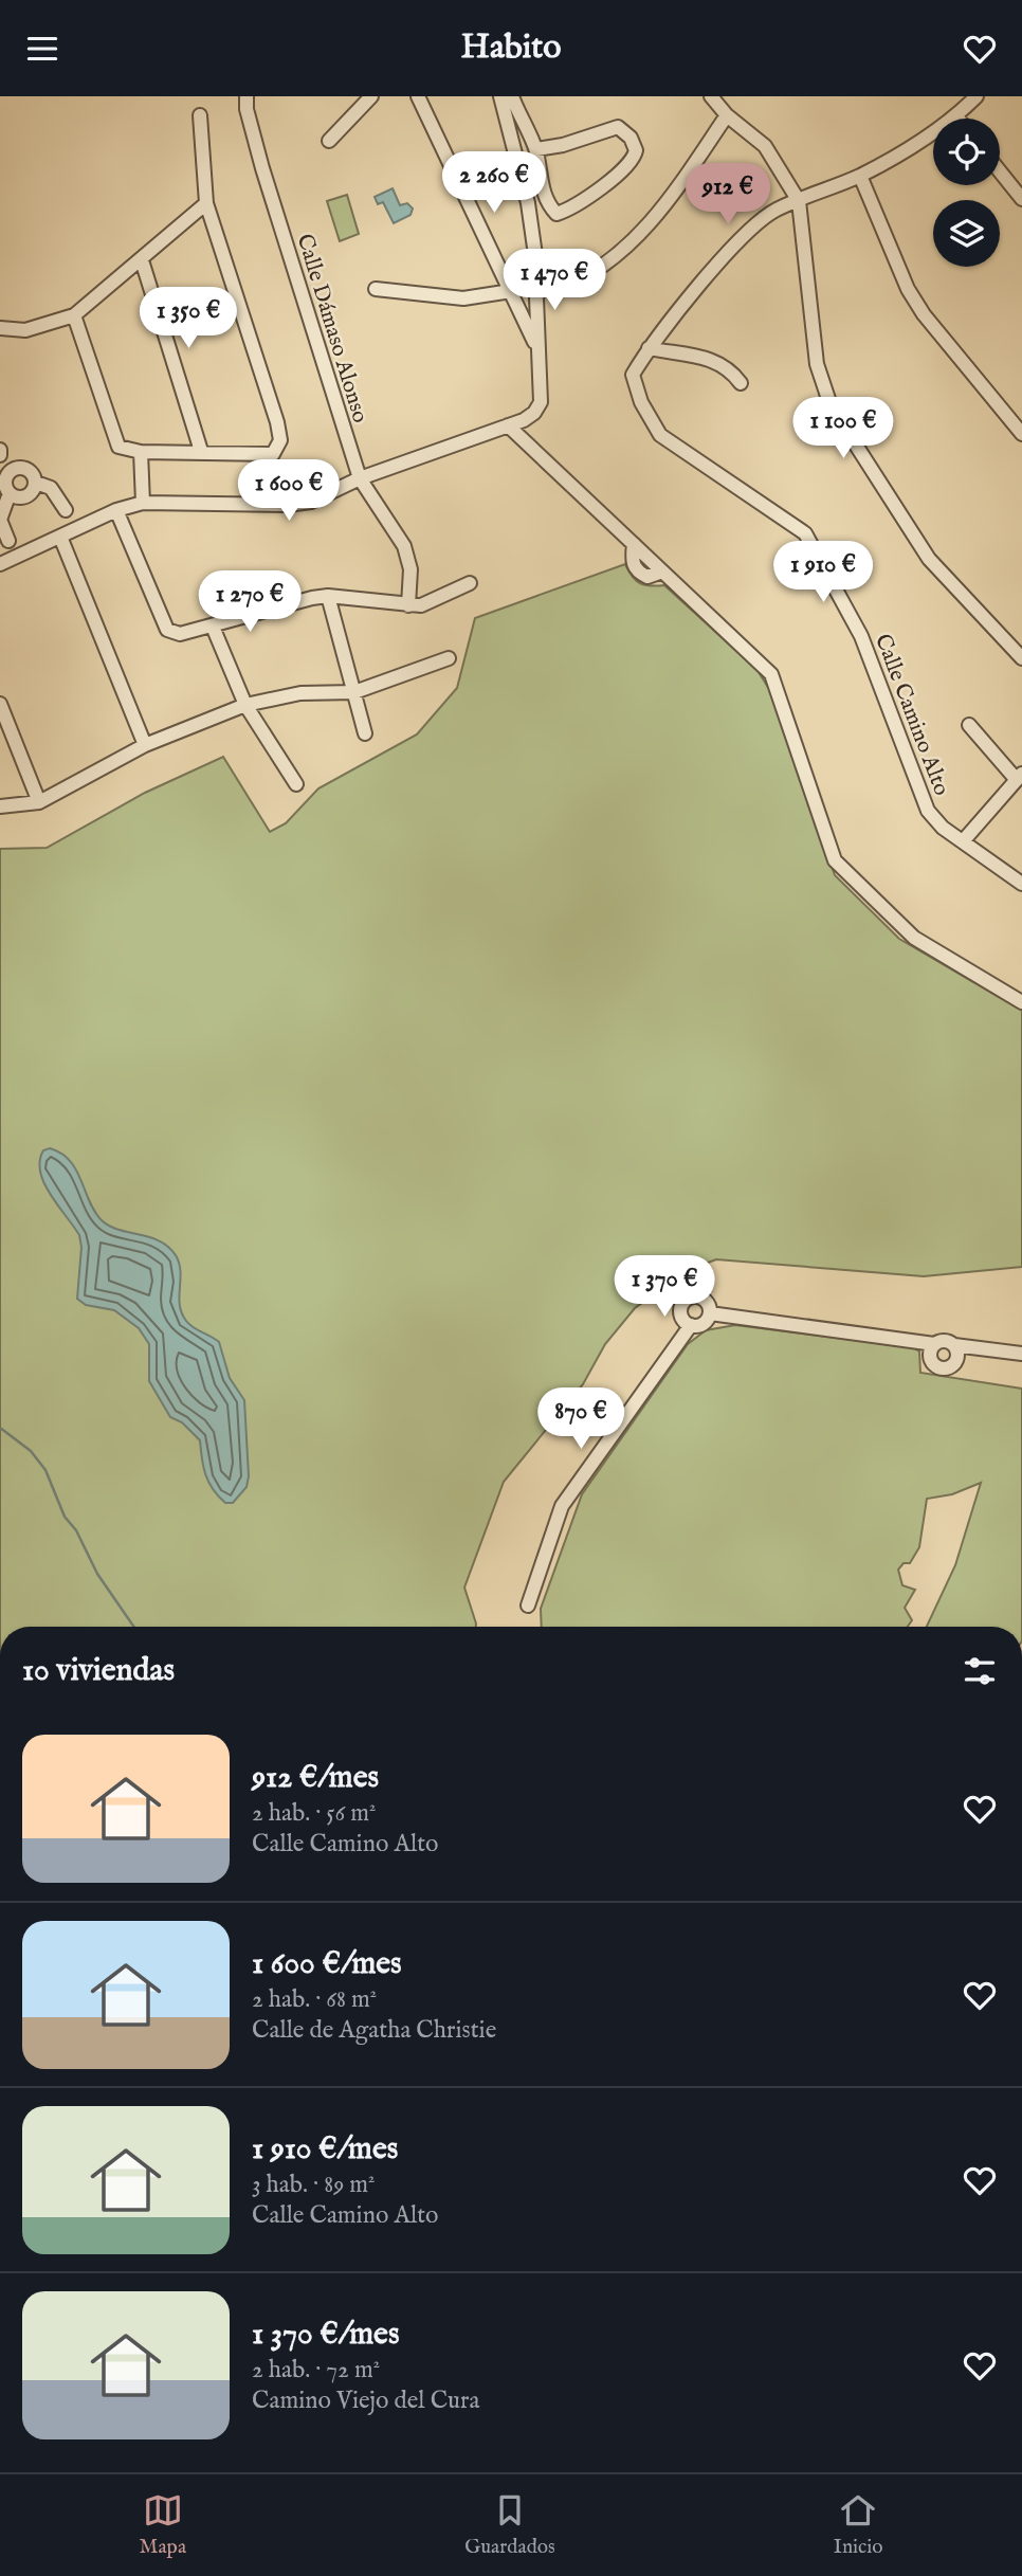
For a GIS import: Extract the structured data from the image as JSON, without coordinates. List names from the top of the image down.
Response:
{
  "streets": {
    "street": ["Calle Dámaso Alonso", "Calle Camino Alto"]
  },
  "page": {
    "header": "Habito",
    "price": [
      "2 260 €",
      "912 €",
      "1 470 €",
      "1 350 €",
      "1 100 €",
      "1 600 €",
      "1 910 €",
      "1 270 €",
      "1 370 €",
      "870 €"
    ],
    "heading": "10 viviendas",
    "list": [
      {
        "name": "912 €/mes",
        "note": "2 hab. · 56 m² · Calle Camino Alto"
      },
      {
        "name": "1 600 €/mes",
        "note": "2 hab. · 68 m² · Calle de Agatha Christie"
      },
      {
        "name": "1 910 €/mes",
        "note": "3 hab. · 89 m² · Calle Camino Alto"
      },
      {
        "name": "1 370 €/mes",
        "note": "2 hab. · 72 m² · Camino Viejo del Cura"
      }
    ],
    "tabs": ["Mapa", "Guardados", "Inicio"]
  }
}
